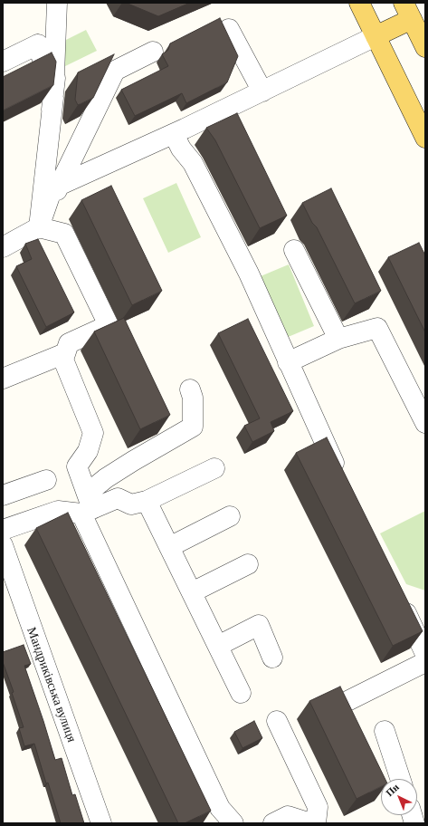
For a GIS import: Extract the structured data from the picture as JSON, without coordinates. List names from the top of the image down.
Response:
{
  "streets": {
    "street": ["Мандриківська вулиця"]
  },
  "north": "top left"
}
